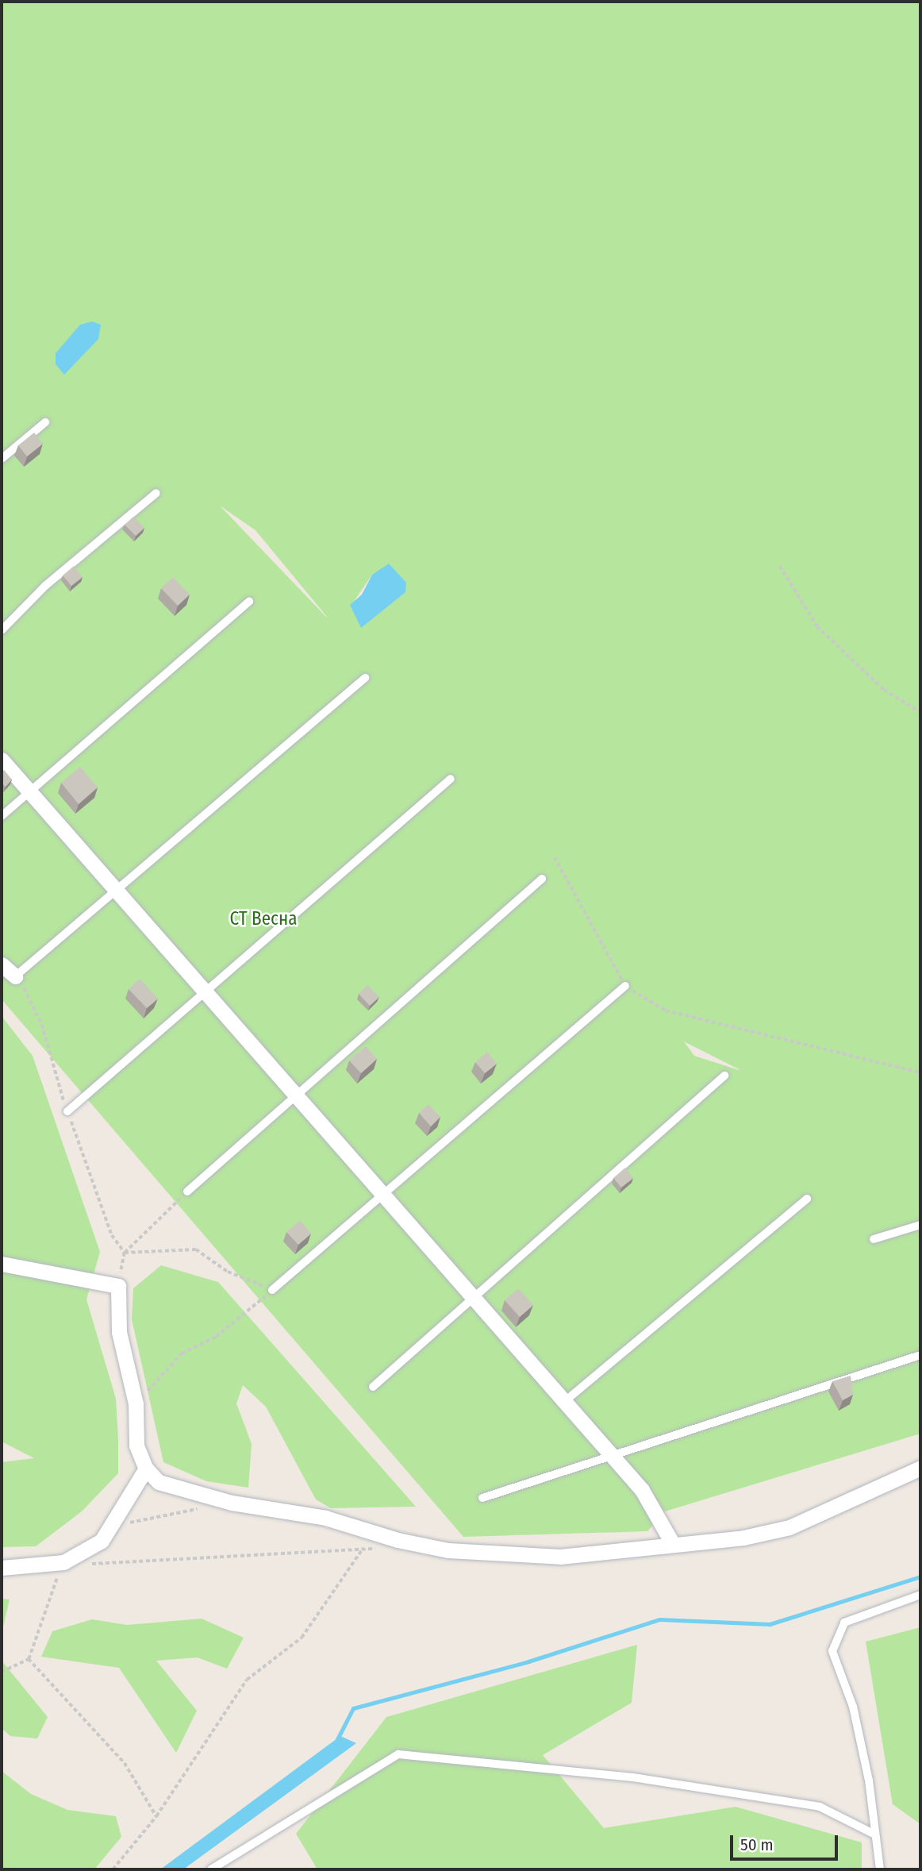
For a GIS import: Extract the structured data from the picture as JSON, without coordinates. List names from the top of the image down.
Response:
{
  "parks": ["СТ Весна"],
  "scale_bar": "50 m"
}
